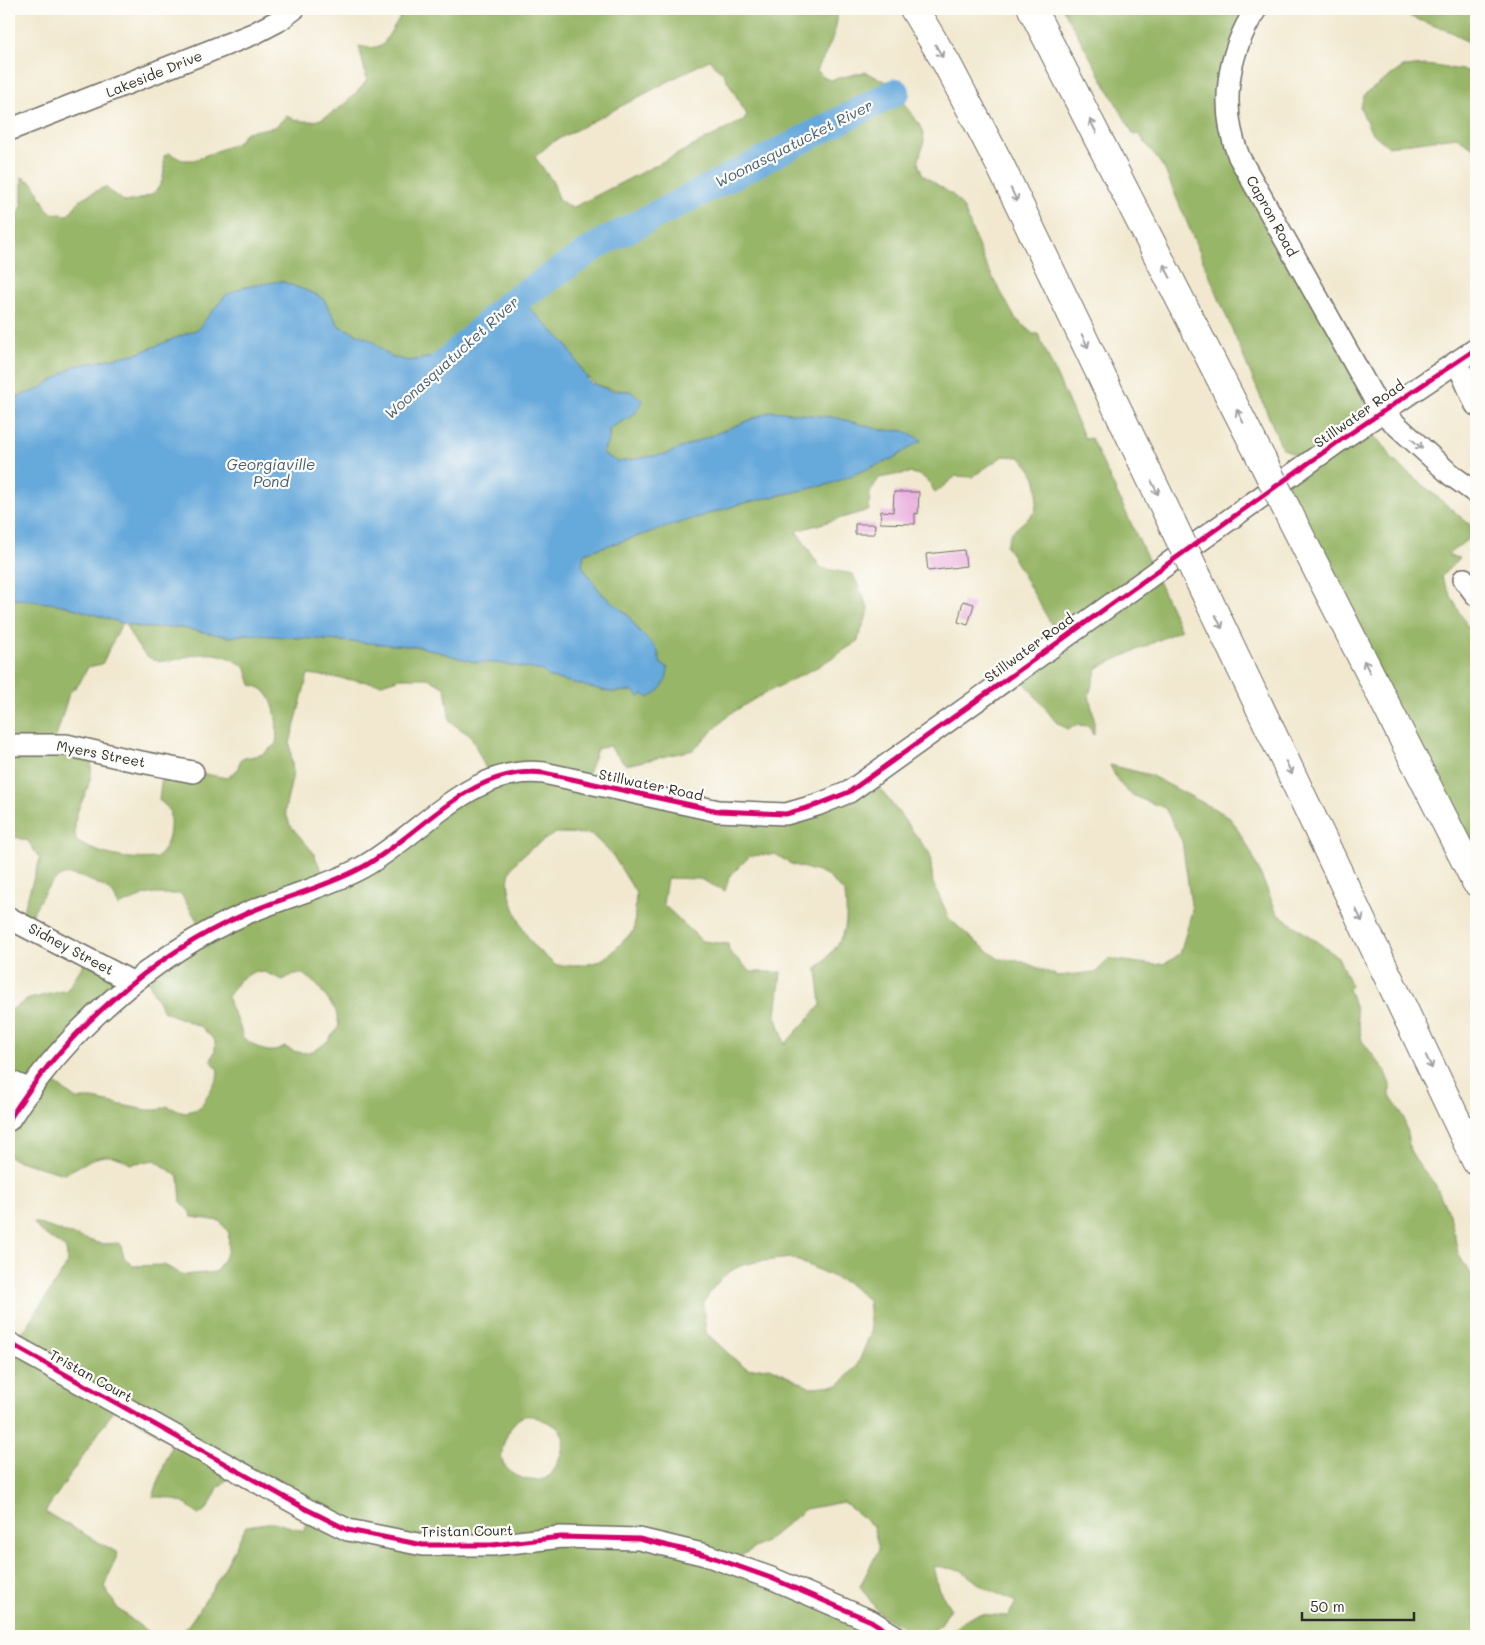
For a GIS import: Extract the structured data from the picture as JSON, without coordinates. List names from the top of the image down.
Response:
{
  "streets": {
    "street": [
      "Lakeside Drive",
      "Capron Road",
      "Stillwater Road",
      "Myers Street",
      "Sidney Street",
      "Tristan Court"
    ]
  },
  "crossings": [
    ["Capron Road", "Stillwater Road"],
    ["Stillwater Road", "Sidney Street"]
  ],
  "water": ["Woonasquatucket River", "Georgiaville Pond"],
  "scale_bar": "50 m"
}
